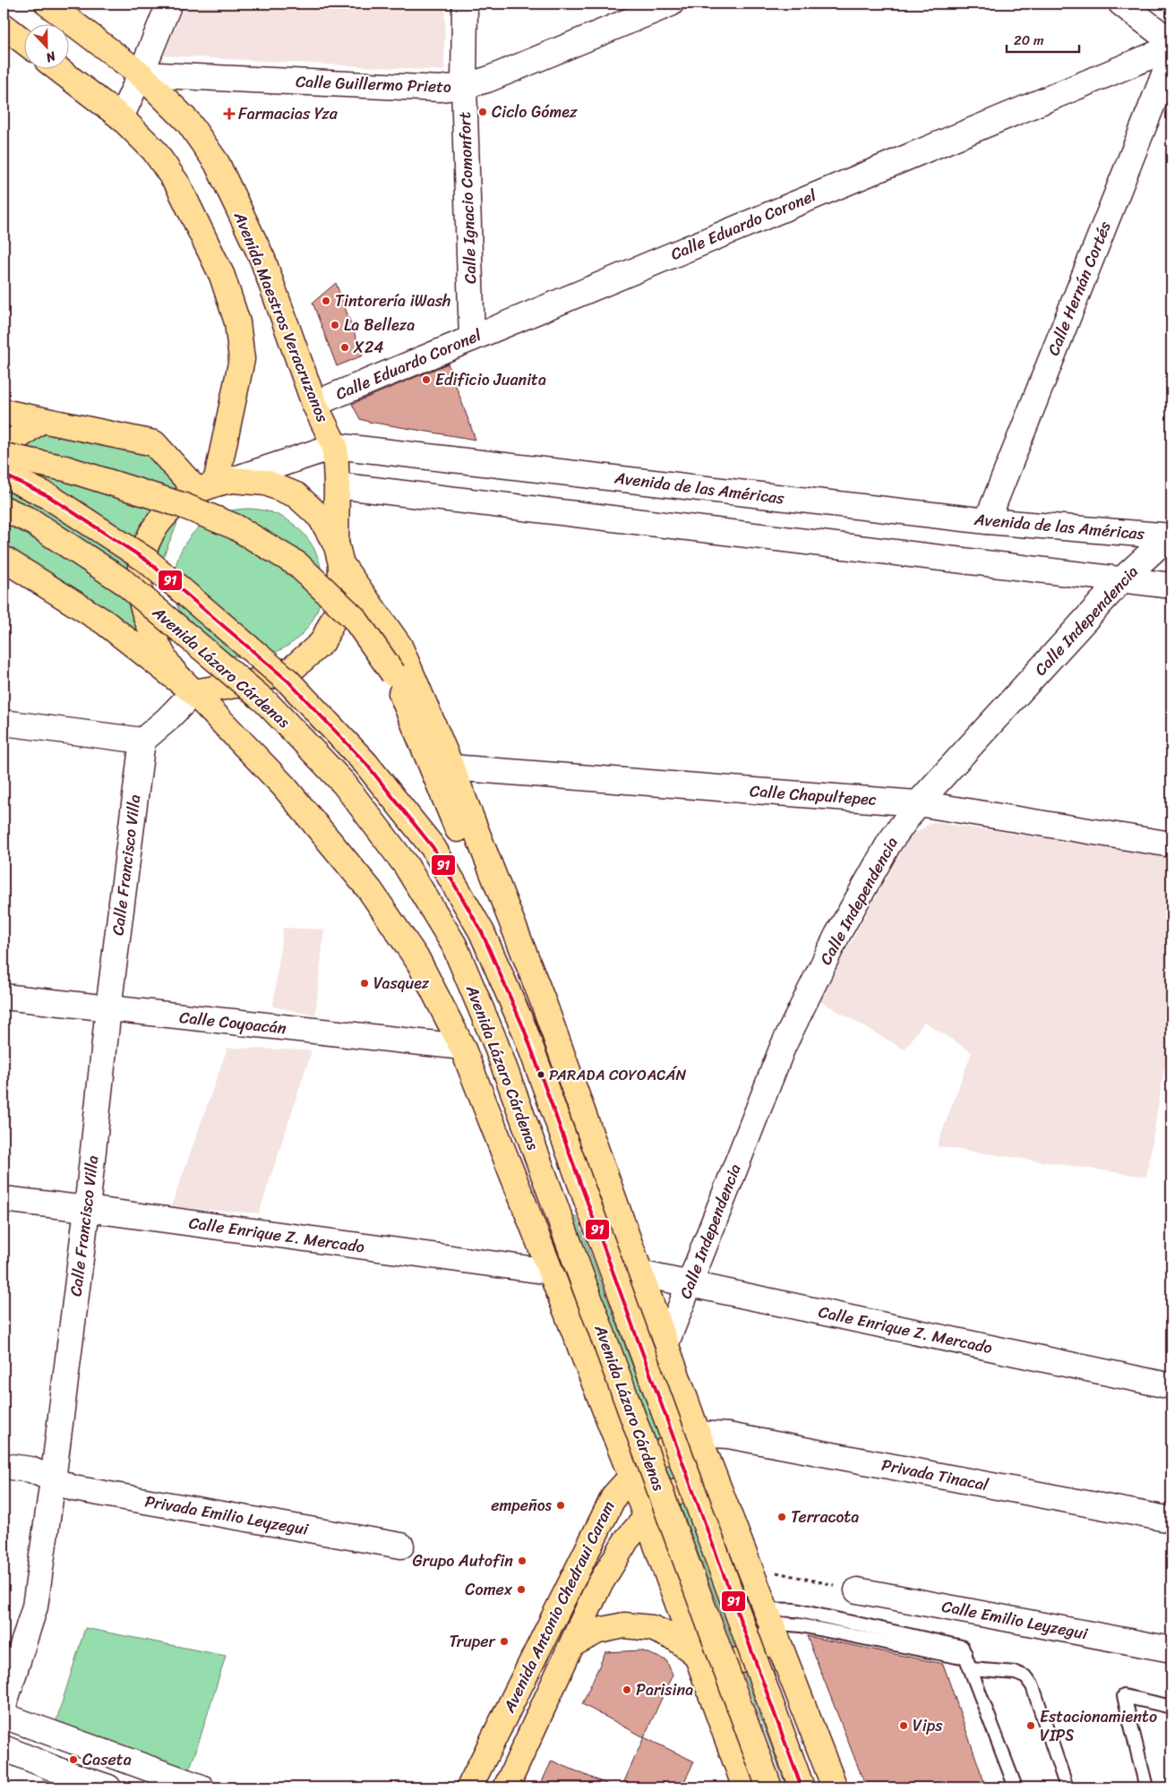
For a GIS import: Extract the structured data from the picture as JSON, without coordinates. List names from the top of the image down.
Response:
{
  "streets": {
    "main road": ["Avenida Maestros Veracruzanos", "Avenida Lázaro Cárdenas", "Avenida Antonio Chedraui Caram"],
    "street": [
      "Calle Guillermo Prieto",
      "Calle Ignacio Comonfort",
      "Calle Eduardo Coronel",
      "Calle Hernán Cortés",
      "Avenida de las Américas",
      "Calle Independencia",
      "Calle Chapultepec",
      "Calle Francisco Villa",
      "Calle Coyoacán",
      "Calle Enrique Z. Mercado",
      "Privada Tinacal",
      "Privada Emilio Leyzegui",
      "Calle Emilio Leyzegui"
    ]
  },
  "crossings": [
    ["Calle Guillermo Prieto", "Calle Ignacio Comonfort"],
    ["Calle Guillermo Prieto", "Avenida Maestros Veracruzanos"],
    ["Calle Ignacio Comonfort", "Calle Eduardo Coronel"],
    ["Calle Eduardo Coronel", "Avenida Maestros Veracruzanos"],
    ["Calle Hernán Cortés", "Avenida de las Américas"],
    ["Avenida Maestros Veracruzanos", "Avenida de las Américas"],
    ["Avenida de las Américas", "Calle Independencia"],
    ["Calle Independencia", "Calle Chapultepec"],
    ["Calle Independencia", "Calle Enrique Z. Mercado"],
    ["Calle Francisco Villa", "Calle Coyoacán"],
    ["Calle Francisco Villa", "Calle Enrique Z. Mercado"],
    ["Calle Francisco Villa", "Privada Emilio Leyzegui"],
    ["Privada Tinacal", "Avenida Antonio Chedraui Caram"]
  ],
  "places": {
    "other": [
      "Ciclo Gómez",
      "Tintorería iWash",
      "La Belleza",
      "X24",
      "Edificio Juanita",
      "Vasquez",
      "PARADA COYOACÁN",
      "empeños",
      "Terracota",
      "Grupo Autofin",
      "Comex",
      "Truper",
      "Parisina",
      "Vips",
      "Estacionamiento VIPS",
      "Caseta"
    ],
    "health": ["Farmacias Yza"]
  },
  "lines": ["transit line 91"],
  "scale_bar": "20 m",
  "north": "bottom"
}
